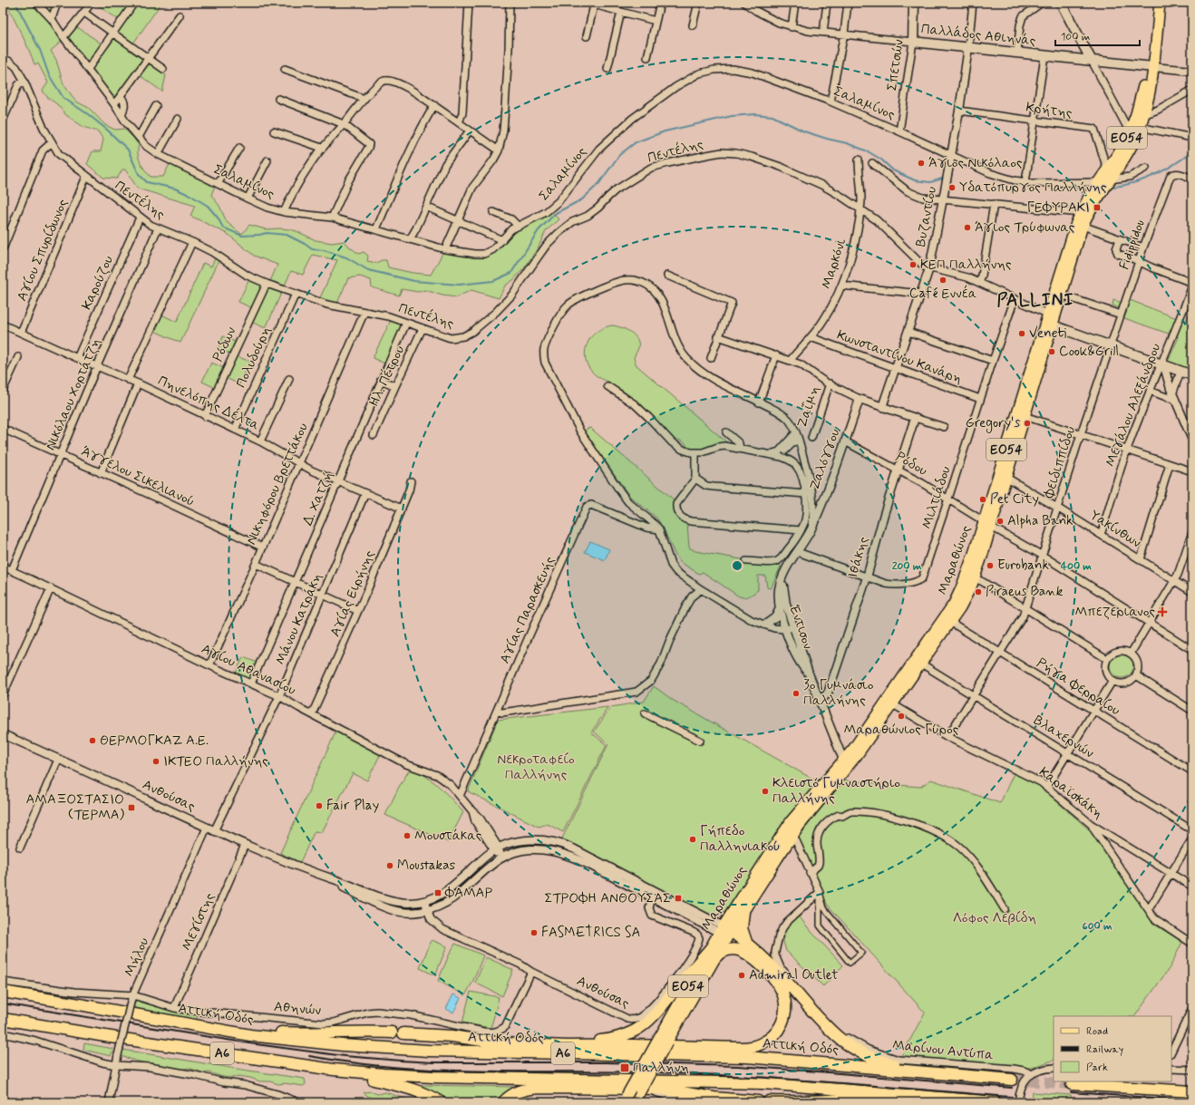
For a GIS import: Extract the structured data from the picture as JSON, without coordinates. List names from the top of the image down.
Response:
{
  "streets": {
    "highway": ["Αττική Οδός", "Α6"],
    "main road": [
      "Παλλάδος Αθιηνάς",
      "Σπετσών",
      "ΕΟ54",
      "Μαραθώνος"
    ],
    "street": [
      "Σαλαμίνος",
      "Κρήτης",
      "Πεντέλης",
      "Βυζαντίου",
      "Fidippidou",
      "Αγίου Σπυρίδωνος",
      "Μαρκόνι",
      "Καρούζου",
      "Ρόδων",
      "Πολυδούρη",
      "Κωνσταντίνου Κανάρη",
      "Ηλ. Πέτρου",
      "Νικόλαου Χορτάτζη",
      "Πηνελόπης Δέλτα",
      "Μεγάλου Αλεξάνδρου",
      "Ζαΐμη",
      "Ζαλόγγου",
      "Φειδιππίδου",
      "Ρόδου",
      "Άγγελου Σικελιανού",
      "Νικηφόρου Βρεττάκου",
      "Μιλτιάδου",
      "Δ. Χατζή",
      "Υακίνθων",
      "Ιθάκης",
      "Αγίας Ειρήνης",
      "Αγίας Παρασκευής",
      "Μάνου Κατράκη",
      "Έντισον",
      "Αγίου Αθανασίου",
      "Ρήγα Φερραίου",
      "Βλαχερνών",
      "Καραϊσκάκη",
      "Ανθούσας",
      "Μεγίστης",
      "Μήλου",
      "Αθηνών",
      "Μαρίνου Αντύπα"
    ]
  },
  "crossings": [
    ["Παλλάδος Αθιηνάς", "Σπετσών"],
    ["Παλλάδος Αθιηνάς", "Βυζαντίου"],
    ["Παλλάδος Αθιηνάς", "Μαραθώνος"],
    ["Σπετσών", "Σαλαμίνος"],
    ["Σαλαμίνος", "Βυζαντίου"],
    ["Σαλαμίνος", "Μαραθώνος"],
    ["Κρήτης", "Βυζαντίου"],
    ["Κρήτης", "Μαραθώνος"],
    ["Πεντέλης", "Βυζαντίου"],
    ["Πεντέλης", "Αγίου Σπυρίδωνος"],
    ["Πεντέλης", "Μαρκόνι"],
    ["Πεντέλης", "Καρούζου"],
    ["Πεντέλης", "Ρόδων"],
    ["Πεντέλης", "Πολυδούρη"],
    ["Πεντέλης", "Ηλ. Πέτρου"],
    ["Πεντέλης", "Νικόλαου Χορτάτζη"],
    ["Πεντέλης", "Νικηφόρου Βρεττάκου"],
    ["Πεντέλης", "Δ. Χατζή"],
    ["Βυζαντίου", "Κωνσταντίνου Κανάρη"],
    ["Fidippidou", "Φειδιππίδου"],
    ["Αγίου Σπυρίδωνος", "Πηνελόπης Δέλτα"],
    ["Μαρκόνι", "Κωνσταντίνου Κανάρη"],
    ["Καρούζου", "Πηνελόπης Δέλτα"],
    ["Ρόδων", "Πηνελόπης Δέλτα"],
    ["Πολυδούρη", "Πηνελόπης Δέλτα"],
    ["Κωνσταντίνου Κανάρη", "Μιλτιάδου"],
    ["Νικόλαου Χορτάτζη", "Πηνελόπης Δέλτα"],
    ["Νικόλαου Χορτάτζη", "Άγγελου Σικελιανού"],
    ["Νικόλαου Χορτάτζη", "Αγίου Αθανασίου"],
    ["Πηνελόπης Δέλτα", "Νικηφόρου Βρεττάκου"],
    ["Πηνελόπης Δέλτα", "Δ. Χατζή"],
    ["Πηνελόπης Δέλτα", "Αγίας Ειρήνης"],
    ["Πηνελόπης Δέλτα", "Μάνου Κατράκη"],
    ["Μεγάλου Αλεξάνδρου", "Υακίνθων"],
    ["Ζαλόγγου", "Ρόδου"],
    ["Ζαλόγγου", "Έντισον"],
    ["Φειδιππίδου", "Ρόδου"],
    ["Φειδιππίδου", "Υακίνθων"],
    ["Φειδιππίδου", "Ρήγα Φερραίου"],
    ["Φειδιππίδου", "Βλαχερνών"],
    ["Φειδιππίδου", "Καραϊσκάκη"],
    ["Ρόδου", "Μιλτιάδου"],
    ["Ρόδου", "Ιθάκης"],
    ["Ρόδου", "Μαραθώνος"],
    ["Άγγελου Σικελιανού", "Νικηφόρου Βρεττάκου"],
    ["Νικηφόρου Βρεττάκου", "Αγίου Αθανασίου"],
    ["Μιλτιάδου", "Ιθάκης"],
    ["Μιλτιάδου", "Έντισον"],
    ["Δ. Χατζή", "Αγίου Αθανασίου"],
    ["Υακίνθων", "Μαραθώνος"],
    ["Ιθάκης", "Έντισον"],
    ["Μαραθώνος", "Έντισον"],
    ["Μαραθώνος", "Ρήγα Φερραίου"],
    ["Μαραθώνος", "Βλαχερνών"],
    ["Μαραθώνος", "Καραϊσκάκη"],
    ["Μαραθώνος", "Ανθούσας"],
    ["Αγίας Ειρήνης", "Αγίου Αθανασίου"],
    ["Αγίας Παρασκευής", "Αγίου Αθανασίου"],
    ["Μάνου Κατράκη", "Αγίου Αθανασίου"],
    ["Μάνου Κατράκη", "Ανθούσας"],
    ["Μάνου Κατράκη", "Μήλου"],
    ["Αγίου Αθανασίου", "Ανθούσας"],
    ["Ανθούσας", "Μεγίστης"],
    ["Ανθούσας", "Μήλου"],
    ["Ανθούσας", "Αθηνών"],
    ["Μεγίστης", "Αθηνών"],
    ["Μήλου", "Αθηνών"]
  ],
  "districts": ["PALLINI"],
  "parks": ["Νεκροταφείο Παλλήνης", "Λόφος Λεβίδη"],
  "places": {
    "other": [
      "Άγιος Νικόλαος",
      "Υδατόπυργος Παλλήνης",
      "Άγιος Τρύφωνας",
      "ΚΕΠ Παλλήνης",
      "Café Εννέα",
      "Veneti",
      "Cook&Grill",
      "Gregory's",
      "Pet City",
      "Alpha Bank",
      "Eurobank",
      "Piraeus Bank",
      "3ο Γυμνάσιο Παλλήνης",
      "Μαραθώνιος Γύρος",
      "ΘΕΡΜΟΓΚΑΖ Α.Ε.",
      "ΙΚΤΕΟ Παλλήνης",
      "Κλειστό Γυμναστήριο Παλλήνης",
      "Fair Play",
      "Μουστάκας",
      "Γήπεδο Παλληνιακού",
      "Moustakas",
      "FASMETRICS SA",
      "Admiral Outlet"
    ],
    "transit": [
      "ΓΕΦΥΡΑΚΙ",
      "ΑΜΑΞΟΣΤΑΣΙΟ (ΤΕΡΜΑ)",
      "ΦΑΜΑΡ",
      "ΣΤΡΟΦΗ ΑΝΘΟΥΣΑΣ",
      "Παλλήνη"
    ],
    "health": ["Μπεζεριανος"]
  },
  "legend": ["Road", "Railway", "Park"],
  "scale_bar": "100 m",
  "rings": ["200 m", "400 m", "600 m"]
}
